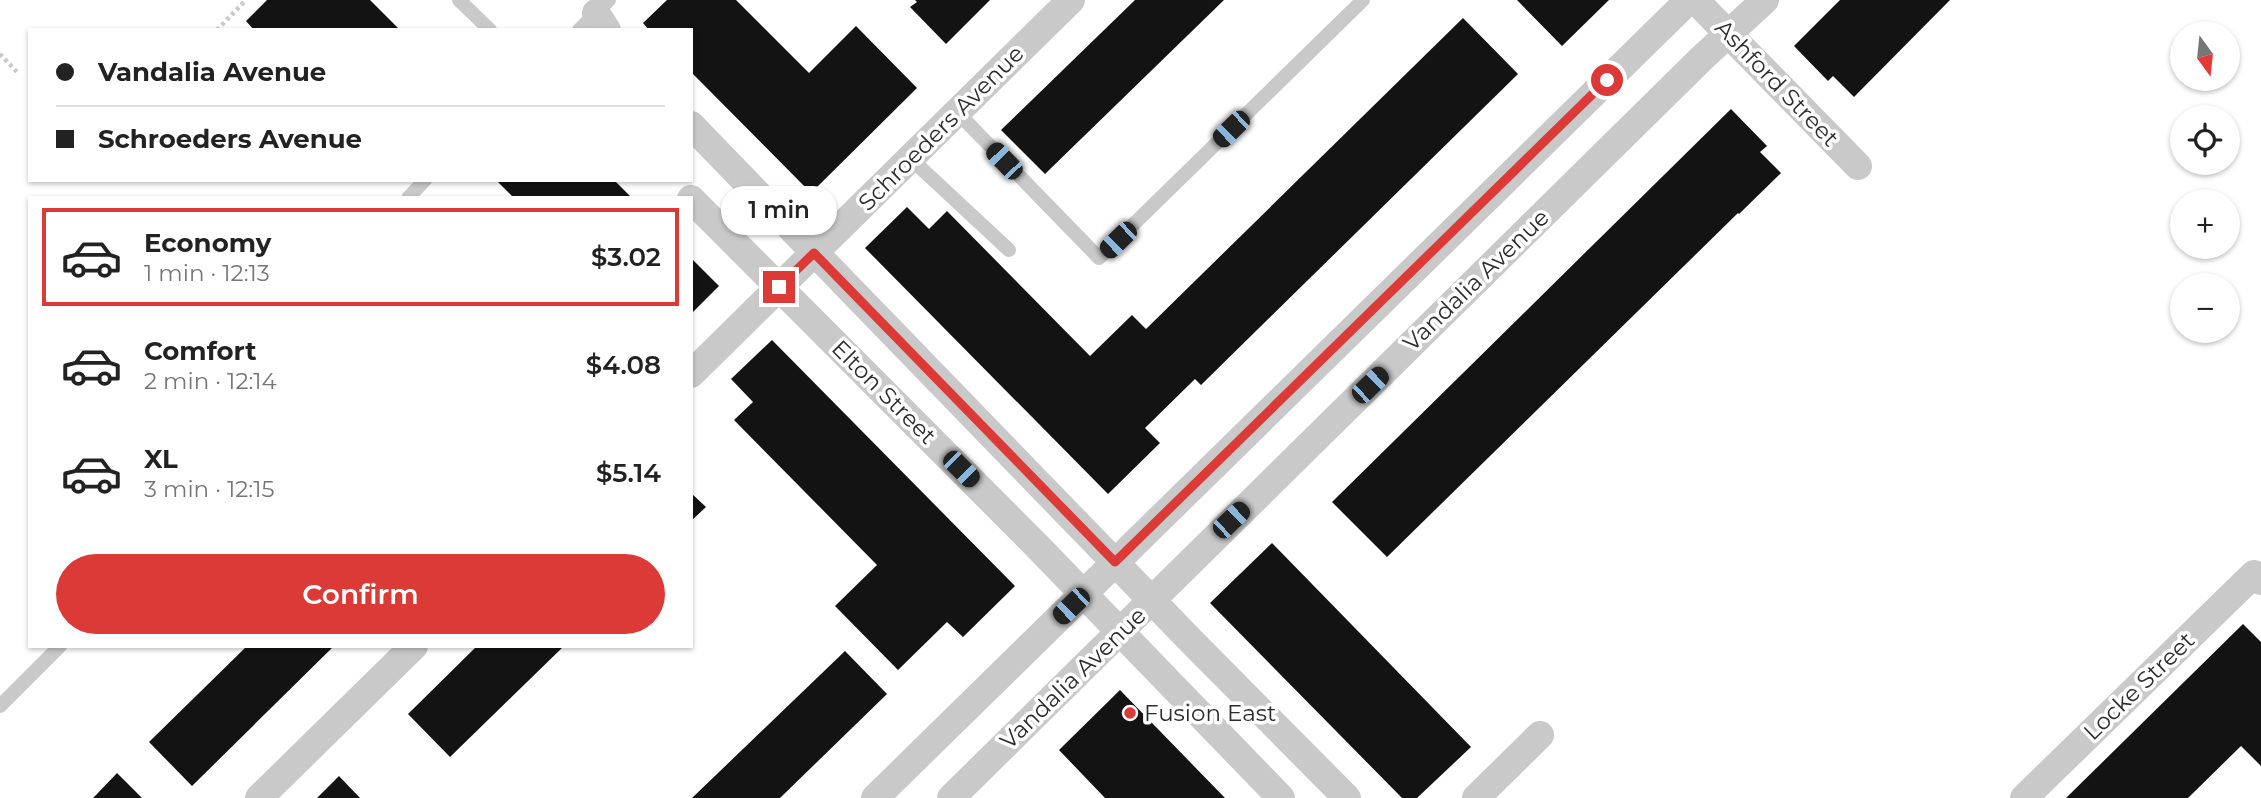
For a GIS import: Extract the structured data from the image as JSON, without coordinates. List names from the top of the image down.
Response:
{
  "streets": {
    "street": [
      "Ashford Street",
      "Schroeders Avenue",
      "Vandalia Avenue",
      "Elton Street",
      "Locke Street"
    ]
  },
  "crossings": [
    ["Ashford Street", "Vandalia Avenue"],
    ["Schroeders Avenue", "Elton Street"],
    ["Vandalia Avenue", "Elton Street"]
  ],
  "places": ["Fusion East"],
  "north": "bottom",
  "page": {
    "map_buttons": ["+", "−"],
    "banner": ["Vandalia Avenue", "Schroeders Avenue"],
    "bubble": "1 min",
    "list": [
      {
        "name": "Economy",
        "note": "1 min · 12:13",
        "value": "$3.02"
      },
      {
        "name": "Comfort",
        "note": "2 min · 12:14",
        "value": "$4.08"
      },
      {
        "name": "XL",
        "note": "3 min · 12:15",
        "value": "$5.14"
      }
    ],
    "buttons": "Confirm"
  }
}
